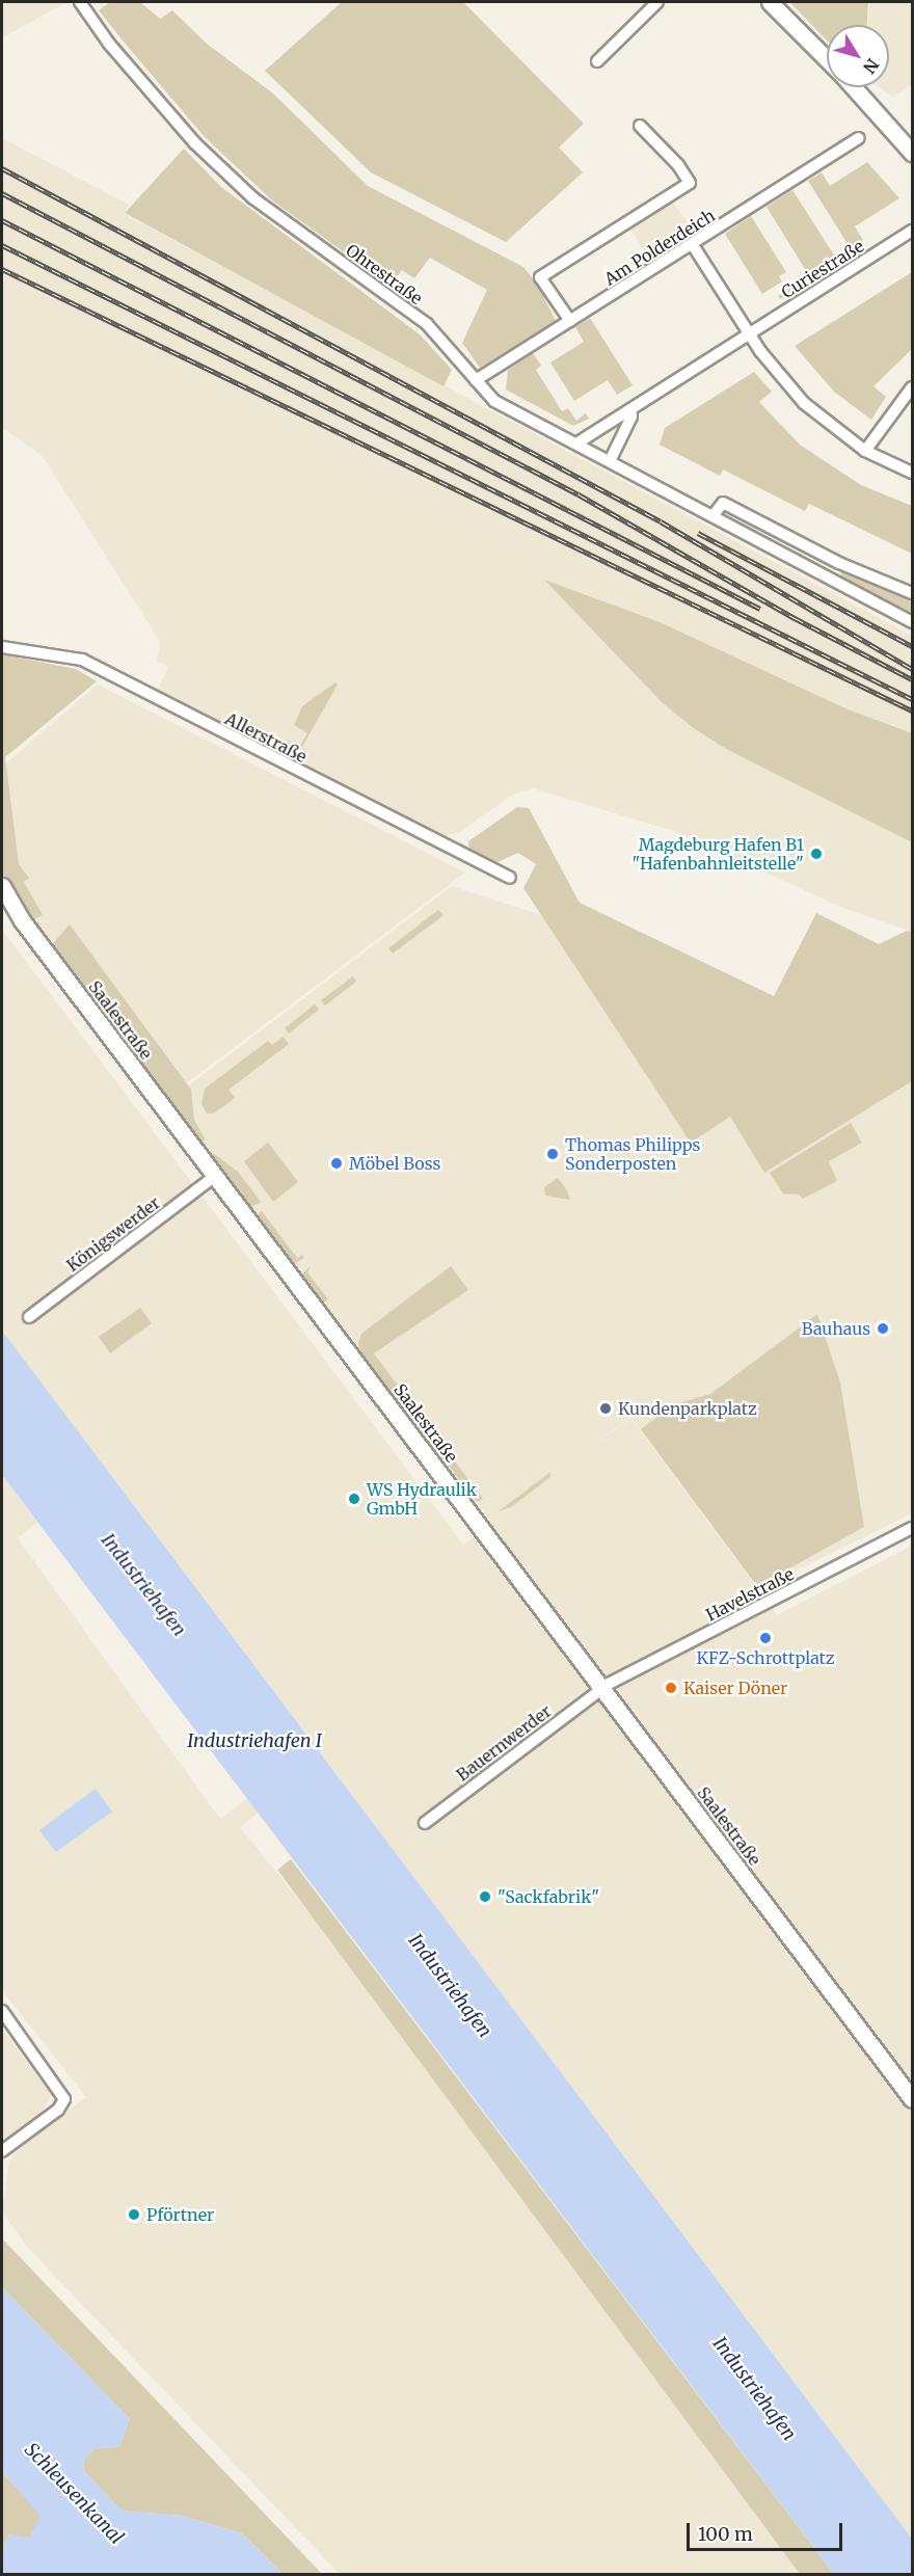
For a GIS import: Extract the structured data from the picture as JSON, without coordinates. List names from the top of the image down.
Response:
{
  "streets": {
    "main road": ["Saalestraße"],
    "street": [
      "Am Polderdeich",
      "Curiestraße",
      "Ohrestraße",
      "Allerstraße",
      "Königswerder",
      "Havelstraße",
      "Bauernwerder"
    ]
  },
  "crossings": [
    ["Am Polderdeich", "Ohrestraße"],
    ["Curiestraße", "Ohrestraße"],
    ["Saalestraße", "Königswerder"],
    ["Saalestraße", "Havelstraße"],
    ["Saalestraße", "Bauernwerder"],
    ["Havelstraße", "Bauernwerder"]
  ],
  "water": ["Industriehafen", "Industriehafen I", "Schleusenkanal"],
  "places": [
    "Magdeburg Hafen B1 \"Hafenbahnleitstelle\"",
    "Thomas Philipps Sonderposten",
    "Möbel Boss",
    "Bauhaus",
    "Kundenparkplatz",
    "WS Hydraulik GmbH",
    "KFZ-Schrottplatz",
    "Kaiser Döner",
    "\"Sackfabrik\"",
    "Pförtner"
  ],
  "scale_bar": "100 m",
  "north": "bottom right"
}
